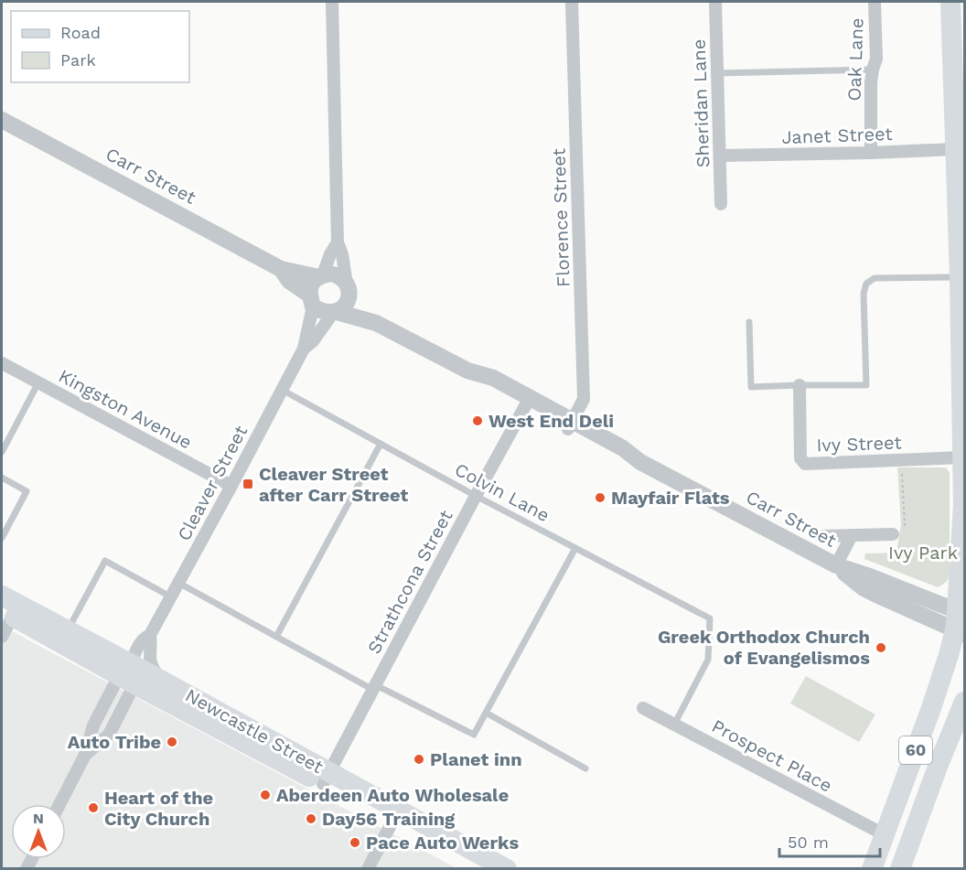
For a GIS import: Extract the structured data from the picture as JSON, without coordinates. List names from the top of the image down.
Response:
{
  "streets": {
    "main road": ["Newcastle Street", "60"],
    "street": [
      "Oak Lane",
      "Sheridan Lane",
      "Janet Street",
      "Carr Street",
      "Florence Street",
      "Kingston Avenue",
      "Ivy Street",
      "Cleaver Street",
      "Strathcona Street",
      "Prospect Place"
    ],
    "lane": ["Colvin Lane"]
  },
  "crossings": [
    ["Oak Lane", "Janet Street"],
    ["Sheridan Lane", "Janet Street"],
    ["Janet Street", "60"],
    ["Carr Street", "Florence Street"],
    ["Carr Street", "Strathcona Street"],
    ["Carr Street", "60"],
    ["Kingston Avenue", "Cleaver Street"],
    ["Ivy Street", "60"],
    ["Cleaver Street", "Colvin Lane"],
    ["Cleaver Street", "Newcastle Street"],
    ["Colvin Lane", "Strathcona Street"],
    ["Colvin Lane", "Prospect Place"],
    ["Strathcona Street", "Newcastle Street"],
    ["60", "Prospect Place"]
  ],
  "parks": ["Ivy Park"],
  "places": {
    "other": [
      "West End Deli",
      "Mayfair Flats",
      "Greek Orthodox Church of Evangelismos",
      "Auto Tribe",
      "Planet inn",
      "Aberdeen Auto Wholesale",
      "Heart of the City Church",
      "Day56 Training",
      "Pace Auto Werks"
    ],
    "transit": ["Cleaver Street after Carr Street"]
  },
  "legend": ["Road", "Park"],
  "scale_bar": "50 m",
  "north": "top"
}
